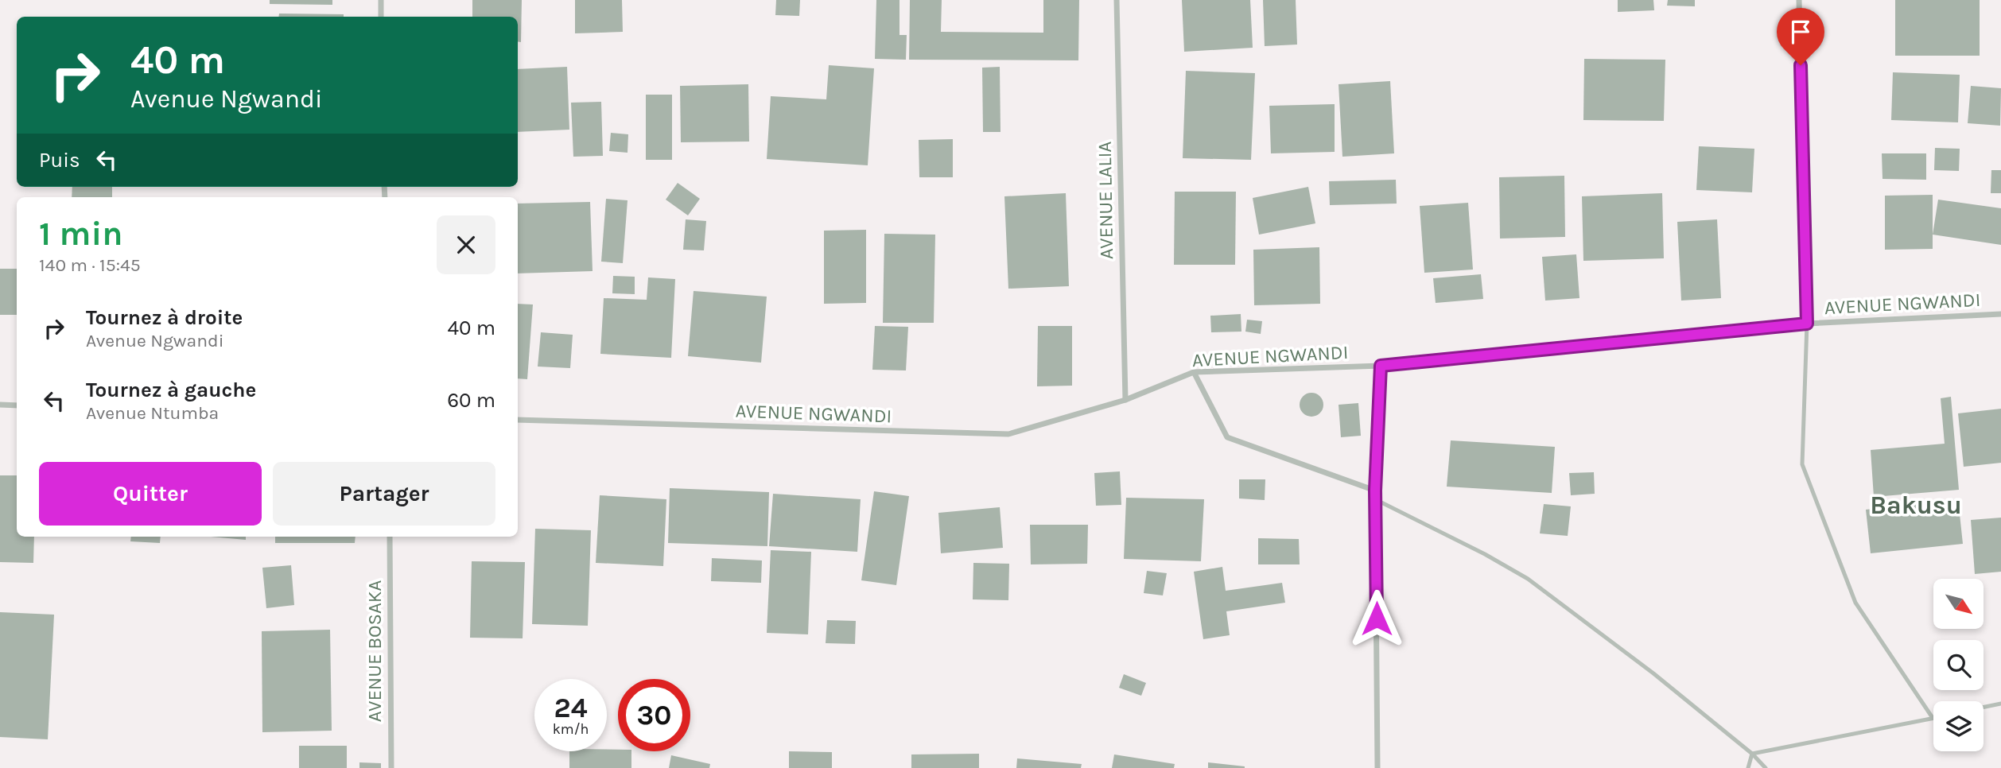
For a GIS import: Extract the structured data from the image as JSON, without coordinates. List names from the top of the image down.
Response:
{
  "streets": {
    "street": ["AVENUE LALIA", "AVENUE NGWANDI", "AVENUE BOSAKA"]
  },
  "crossings": [
    ["AVENUE LALIA", "AVENUE NGWANDI"]
  ],
  "districts": ["Bakusu"],
  "north": "bottom right",
  "page": {
    "turn": ["40 m", "Avenue Ngwandi"],
    "then": "Puis",
    "heading": ["1 min", "140 m · 15:45"],
    "list": [
      {
        "name": "Tournez à droite",
        "note": "Avenue Ngwandi",
        "value": "40 m"
      },
      {
        "name": "Tournez à gauche",
        "note": "Avenue Ntumba",
        "value": "60 m"
      }
    ],
    "buttons": ["Quitter", "Partager"],
    "speed": "24 km/h",
    "limit": "30"
  }
}
